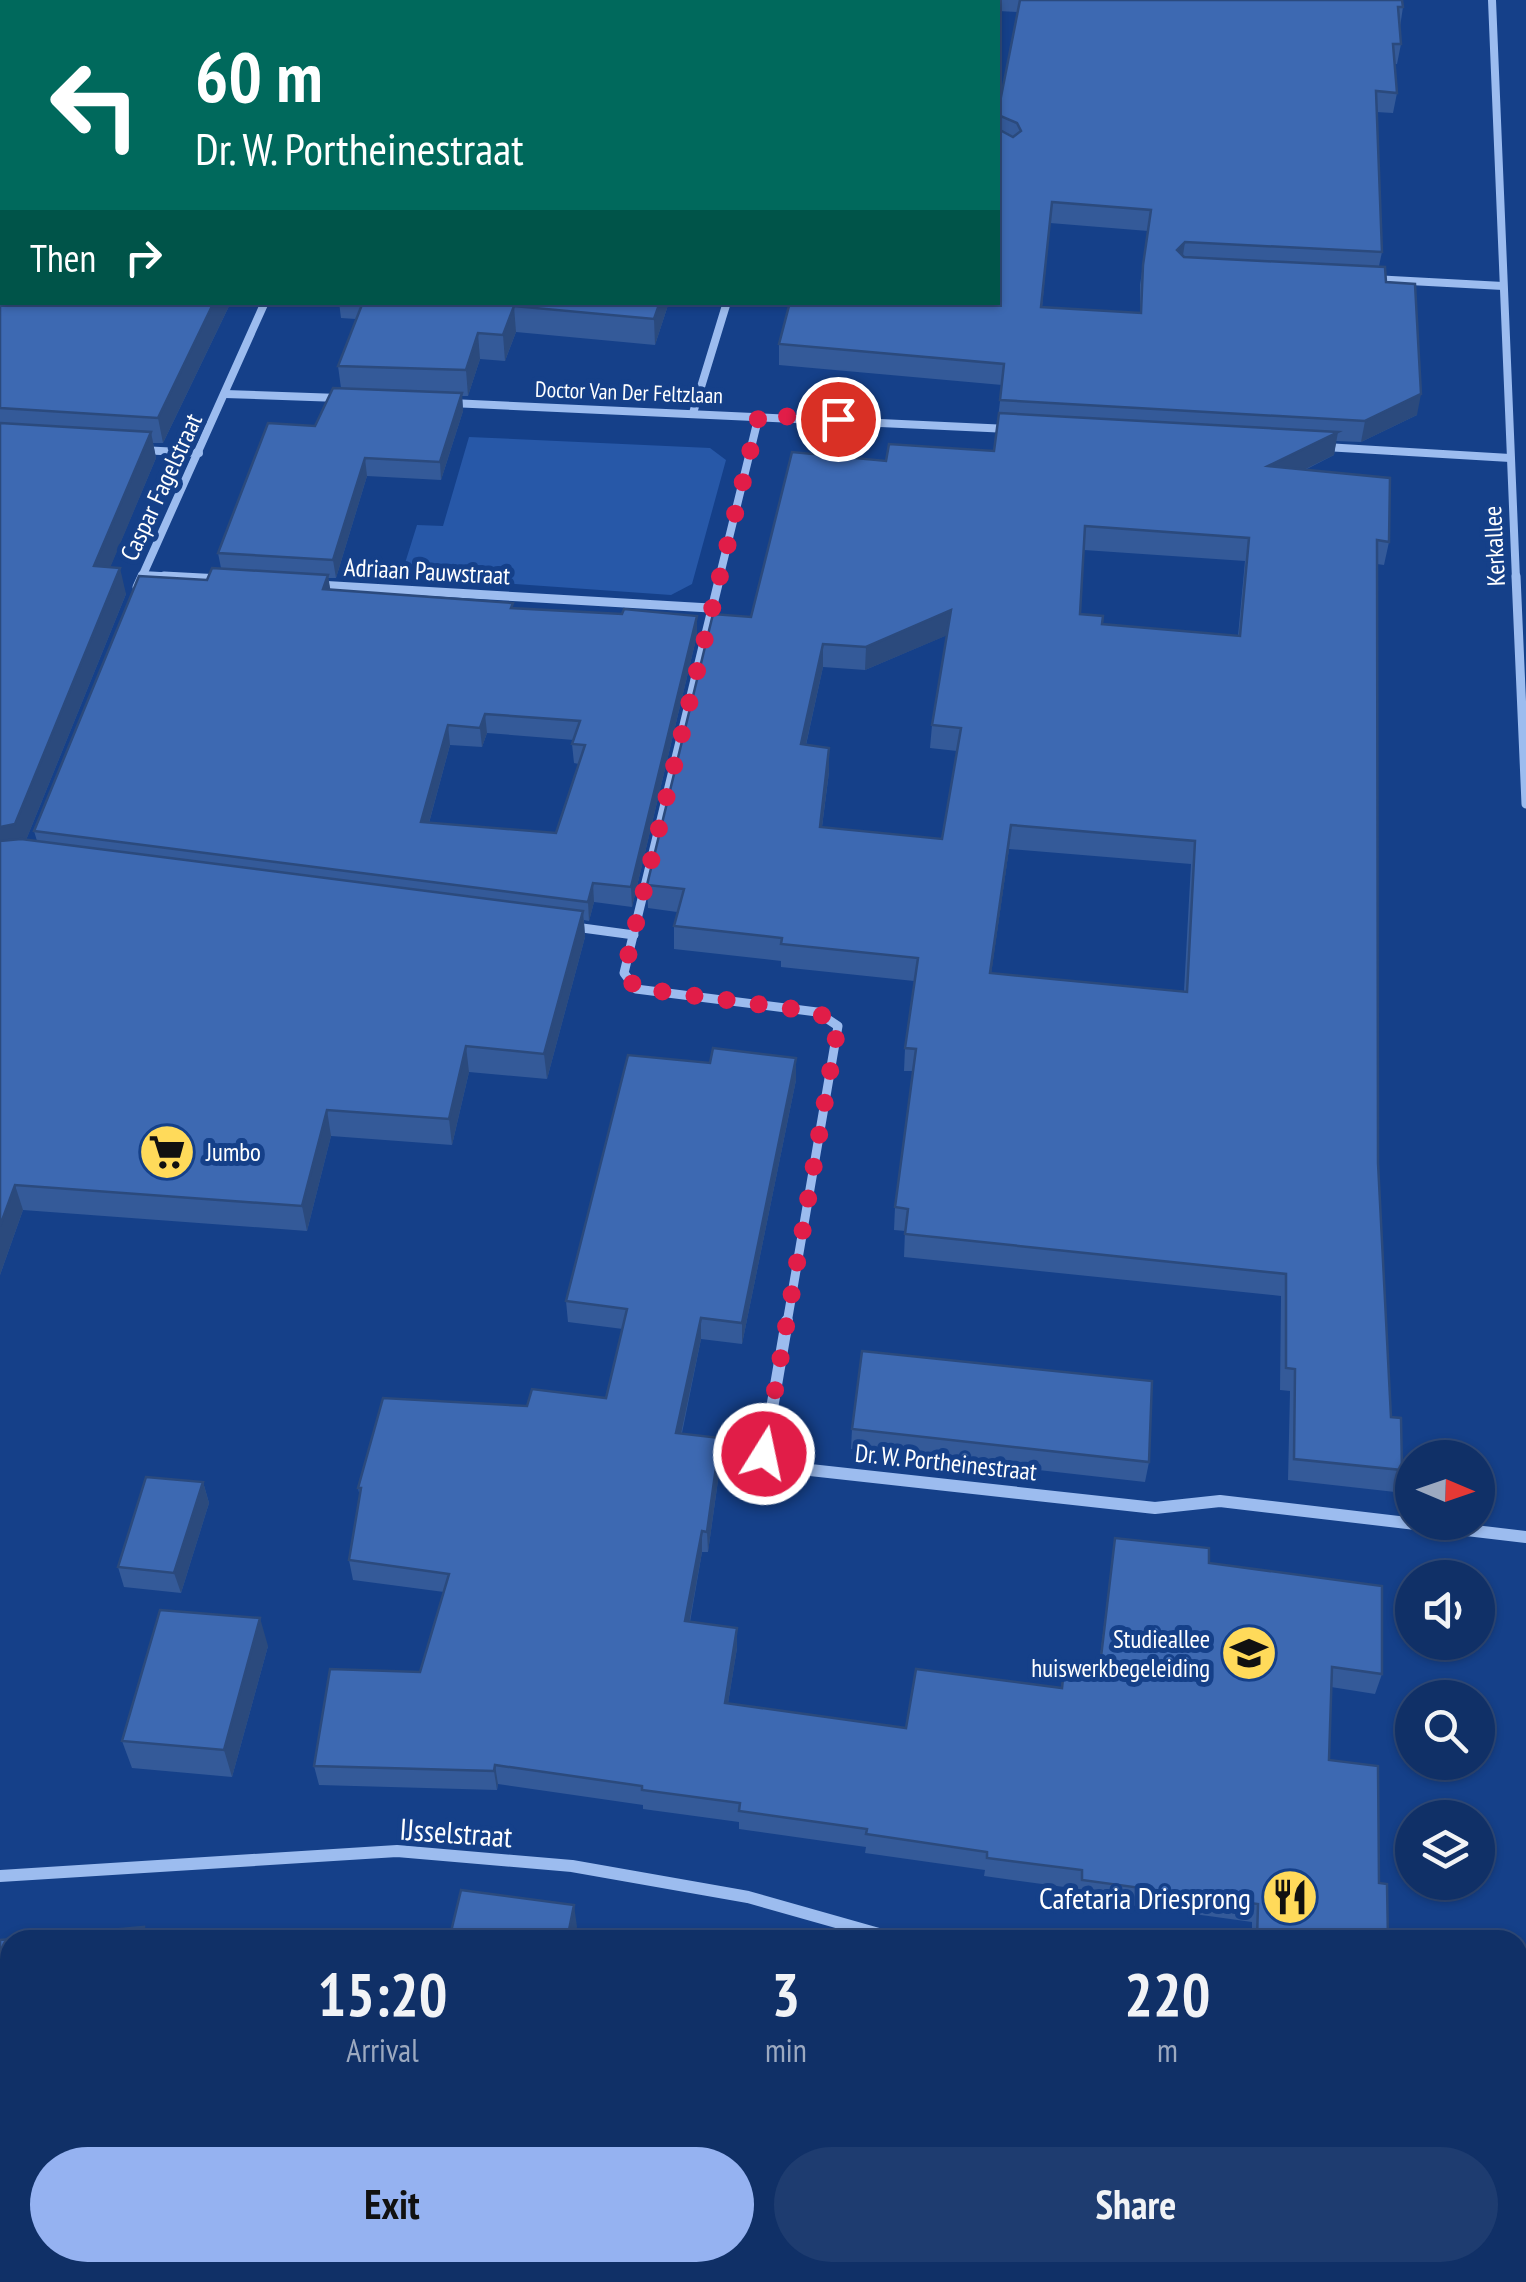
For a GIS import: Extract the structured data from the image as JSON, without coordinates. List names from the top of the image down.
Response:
{
  "streets": {
    "street": [
      "Doctor Van Der Feltzlaan",
      "Caspar Fagelstraat",
      "Kerkallee",
      "Adriaan Pauwstraat",
      "Dr. W. Portheinestraat",
      "IJsselstraat"
    ]
  },
  "places": {
    "supermarket": ["Jumbo"],
    "school or university": ["Studieallee huiswerkbegeleiding"],
    "restaurant": ["Cafetaria Driesprong"]
  },
  "north": "right",
  "page": {
    "turn": ["60 m", "Dr. W. Portheinestraat"],
    "then": "Then",
    "eta": [
      "15:20",
      "Arrival",
      "3",
      "min",
      "220",
      "m"
    ],
    "buttons": ["Exit", "Share"]
  }
}
